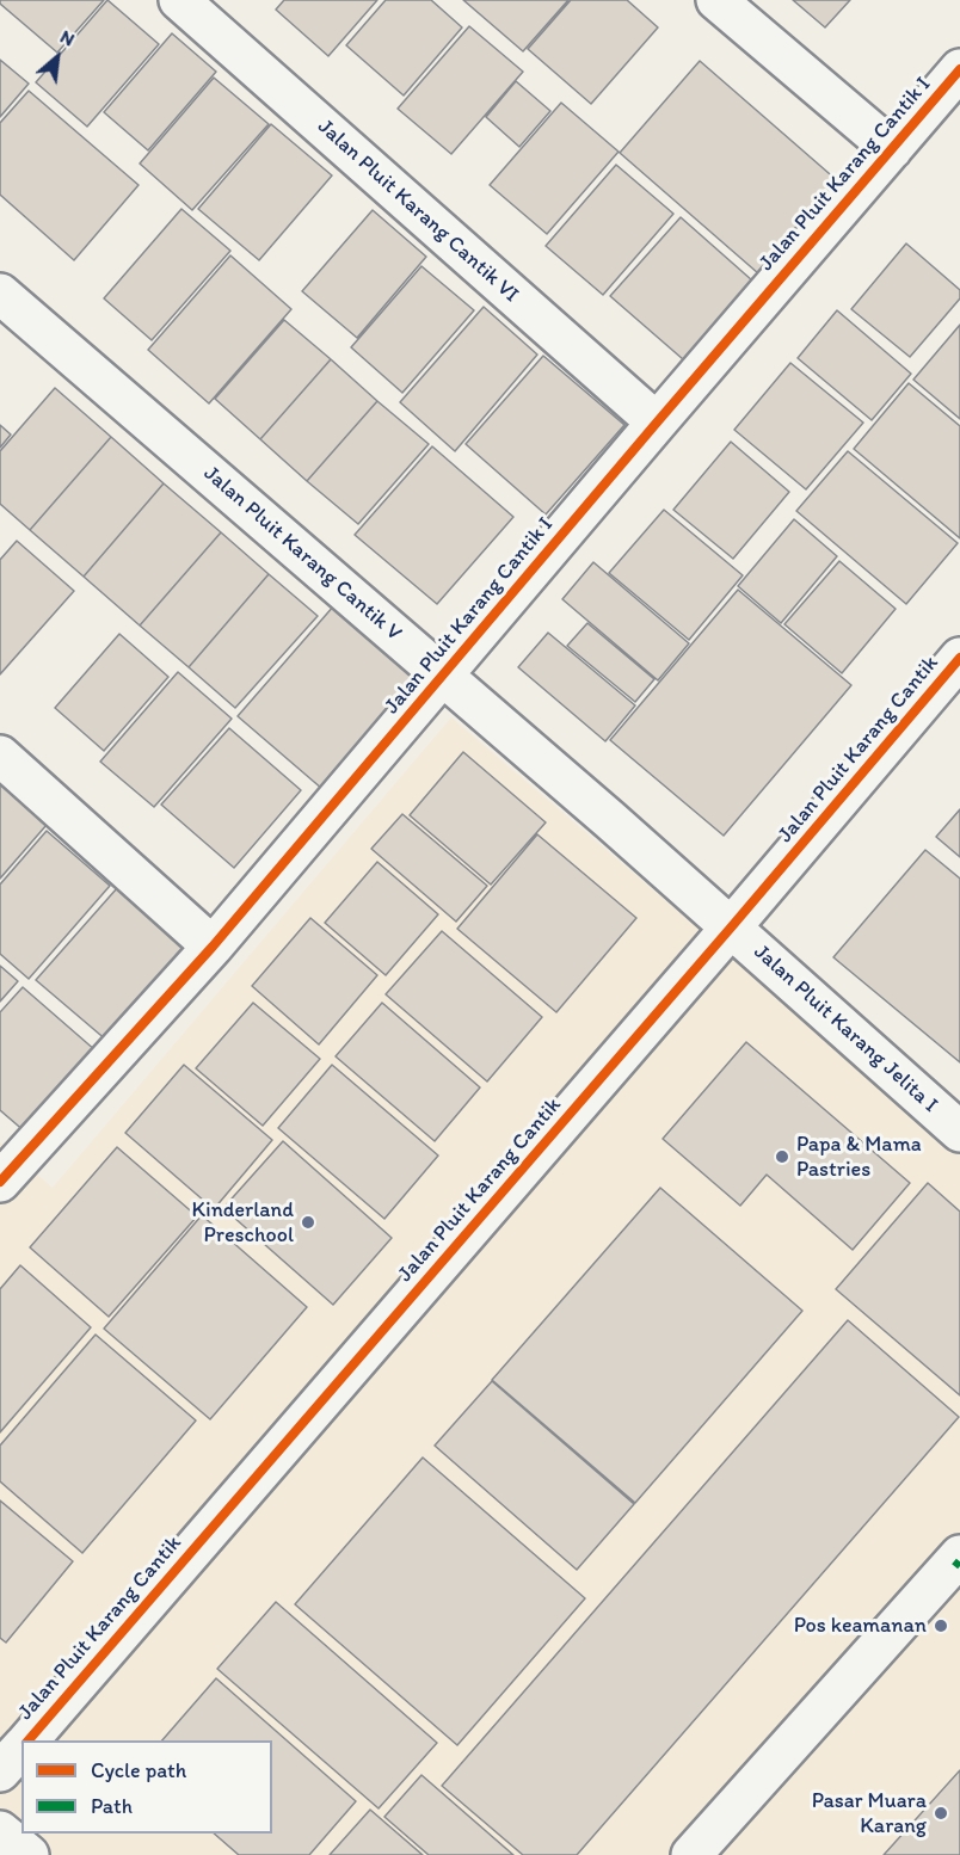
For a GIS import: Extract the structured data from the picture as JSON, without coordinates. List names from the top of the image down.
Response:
{
  "streets": {
    "street": [
      "Jalan Pluit Karang Cantik I",
      "Jalan Pluit Karang Cantik VI",
      "Jalan Pluit Karang Cantik V",
      "Jalan Pluit Karang Cantik",
      "Jalan Pluit Karang Jelita I"
    ]
  },
  "crossings": [
    ["Jalan Pluit Karang Cantik I", "Jalan Pluit Karang Cantik VI"],
    ["Jalan Pluit Karang Cantik I", "Jalan Pluit Karang Cantik V"],
    ["Jalan Pluit Karang Cantik V", "Jalan Pluit Karang Cantik"],
    ["Jalan Pluit Karang Cantik V", "Jalan Pluit Karang Jelita I"],
    ["Jalan Pluit Karang Cantik", "Jalan Pluit Karang Jelita I"]
  ],
  "places": [
    "Papa & Mama Pastries",
    "Kinderland Preschool",
    "Pos keamanan",
    "Pasar Muara Karang"
  ],
  "legend": ["Cycle path", "Path"],
  "north": "top right"
}
